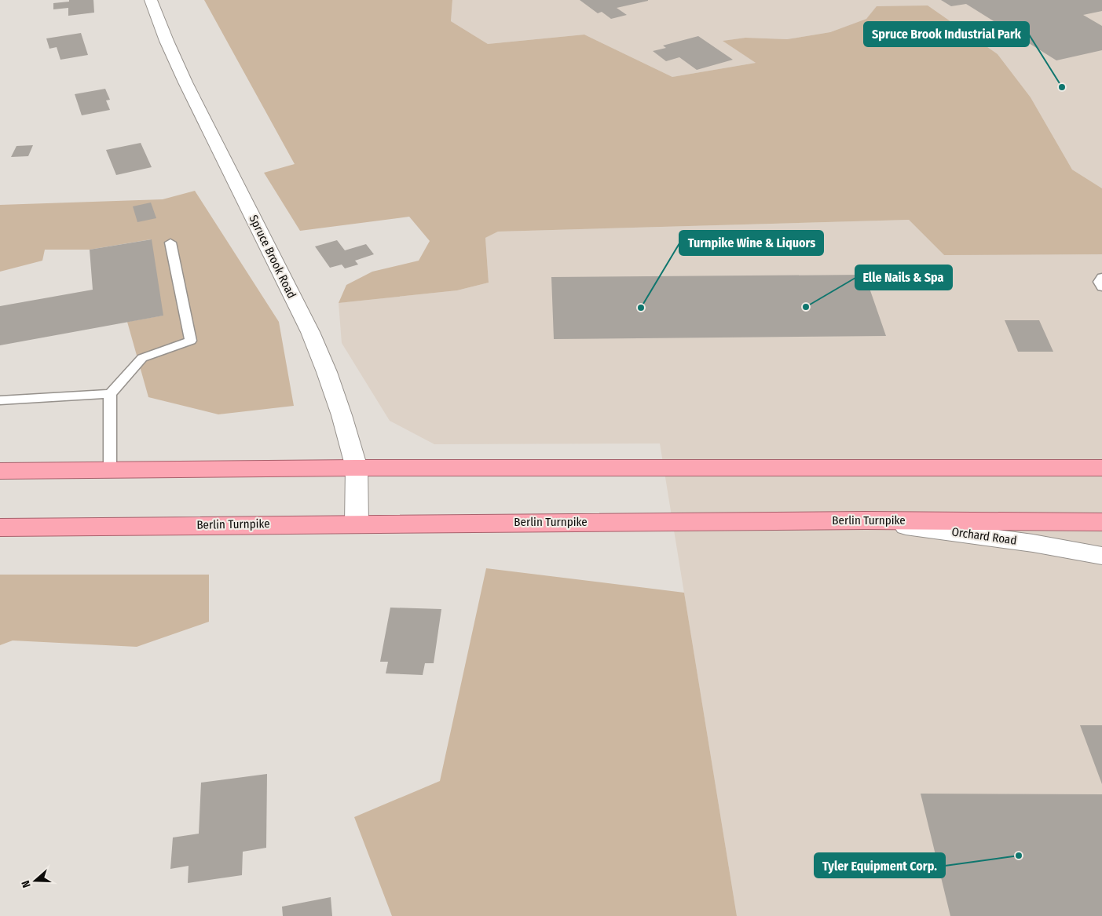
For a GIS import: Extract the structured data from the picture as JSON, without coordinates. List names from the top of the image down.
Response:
{
  "streets": {
    "highway": ["Berlin Turnpike"],
    "street": ["Spruce Brook Road", "Orchard Road"]
  },
  "crossings": [
    ["Spruce Brook Road", "Berlin Turnpike"],
    ["Berlin Turnpike", "Orchard Road"]
  ],
  "places": [
    "Spruce Brook Industrial Park",
    "Elle Nails & Spa",
    "Turnpike Wine & Liquors",
    "Tyler Equipment Corp."
  ],
  "north": "left"
}
